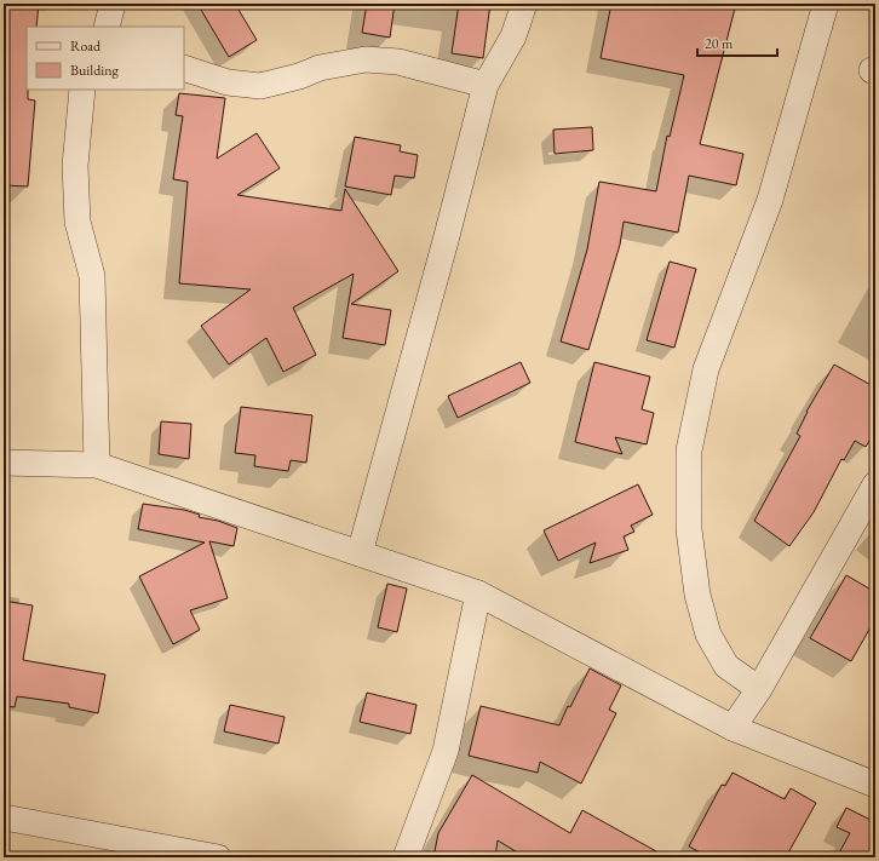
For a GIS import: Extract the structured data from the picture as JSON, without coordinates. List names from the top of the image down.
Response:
{
  "legend": ["Road", "Building"],
  "scale_bar": "20 m"
}
